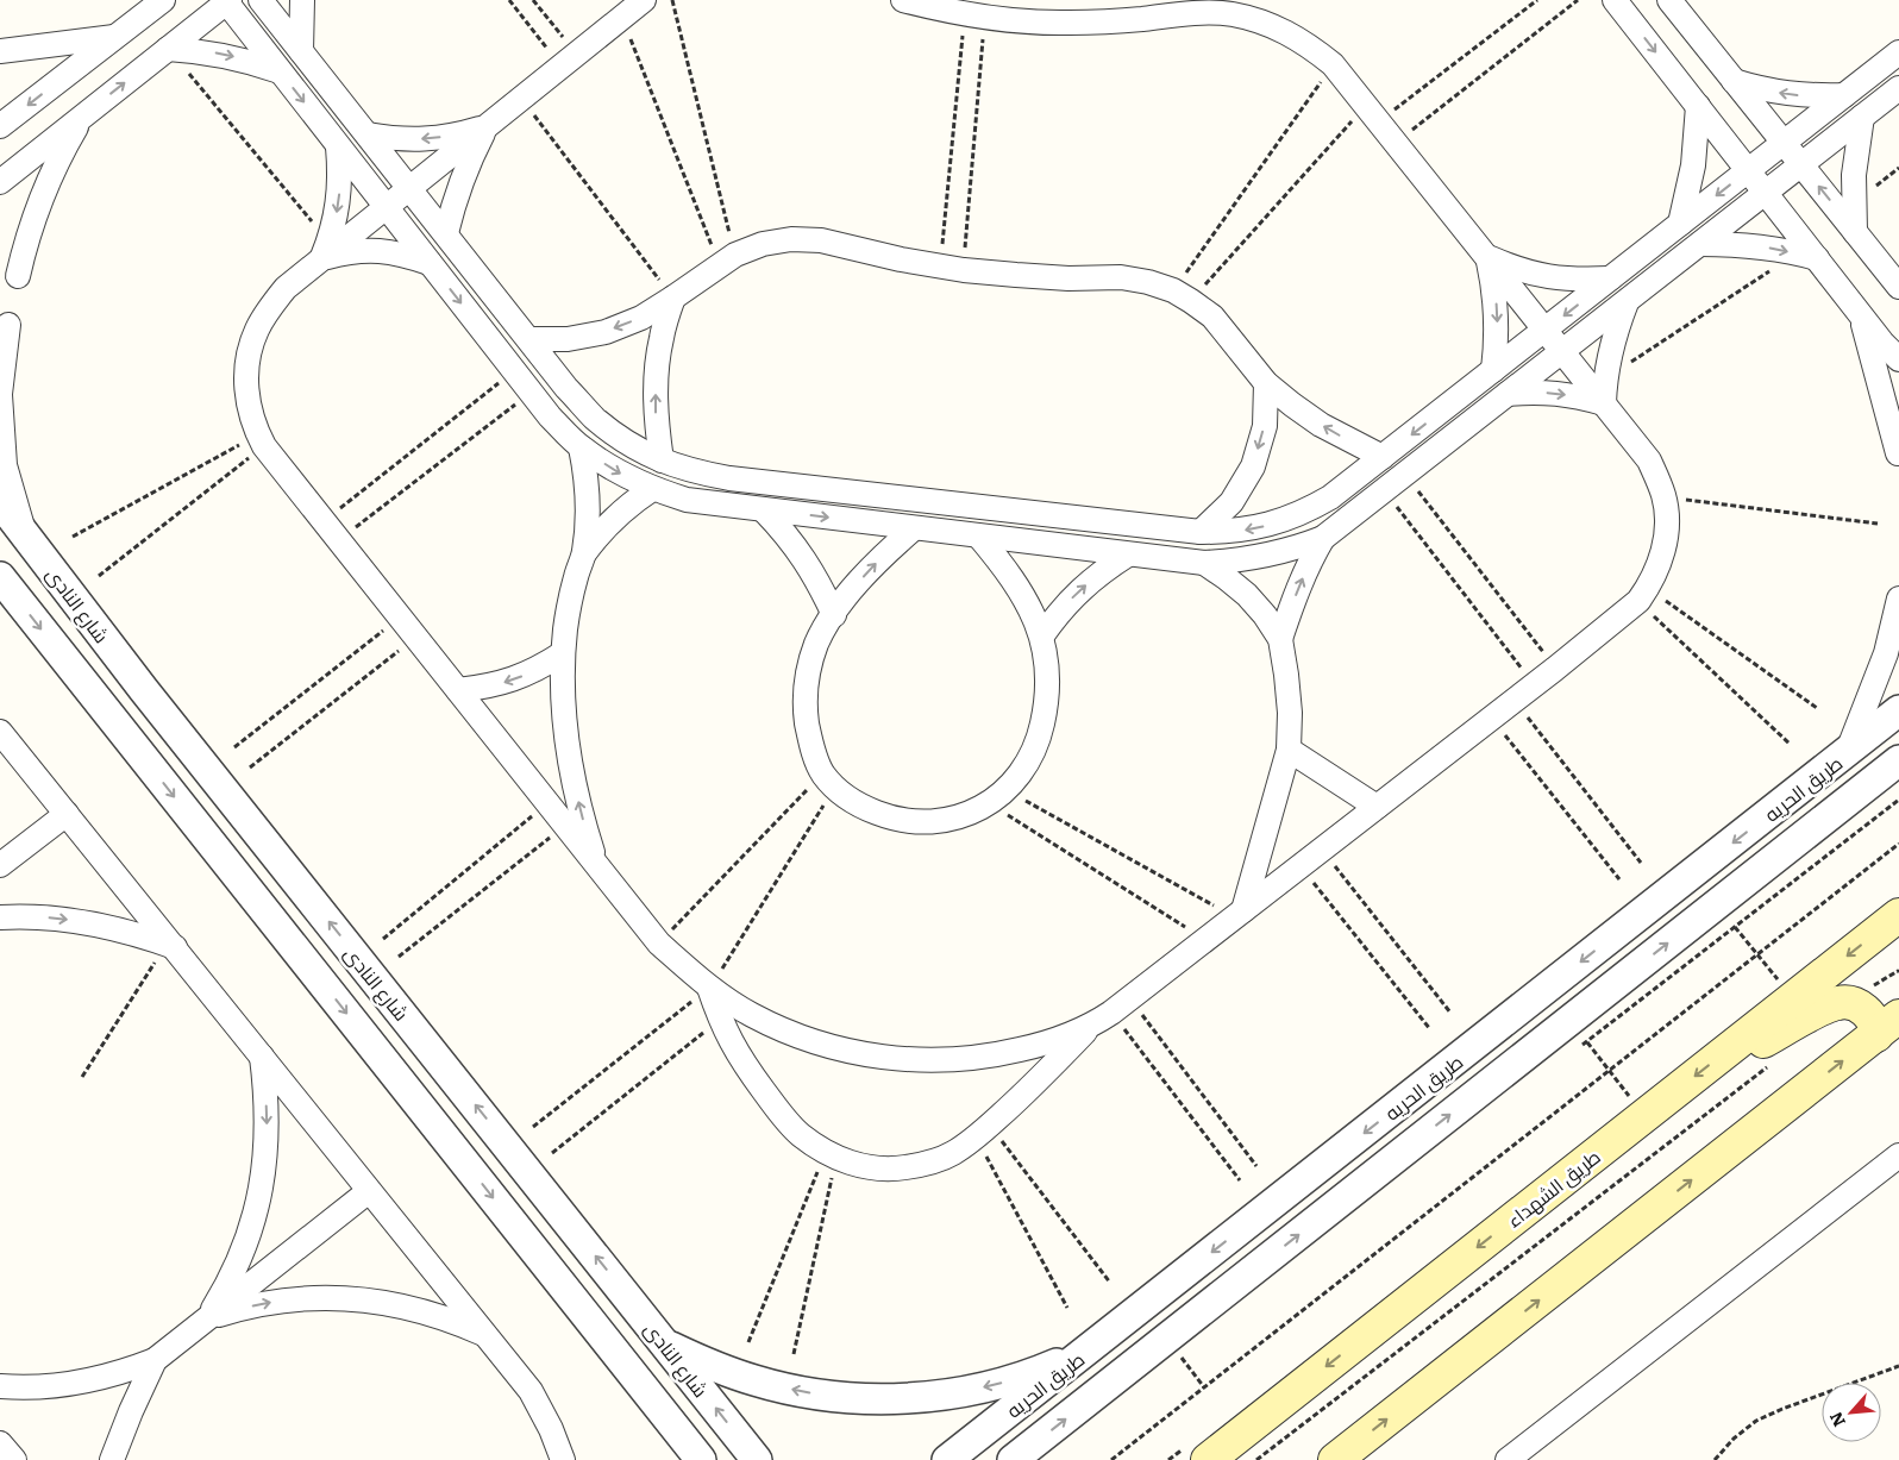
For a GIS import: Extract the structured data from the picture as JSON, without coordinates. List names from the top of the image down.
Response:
{
  "streets": {
    "main road": ["طريق الشهداء"],
    "street": ["شارع النادى", "طريق الحريه"]
  },
  "north": "bottom left"
}
